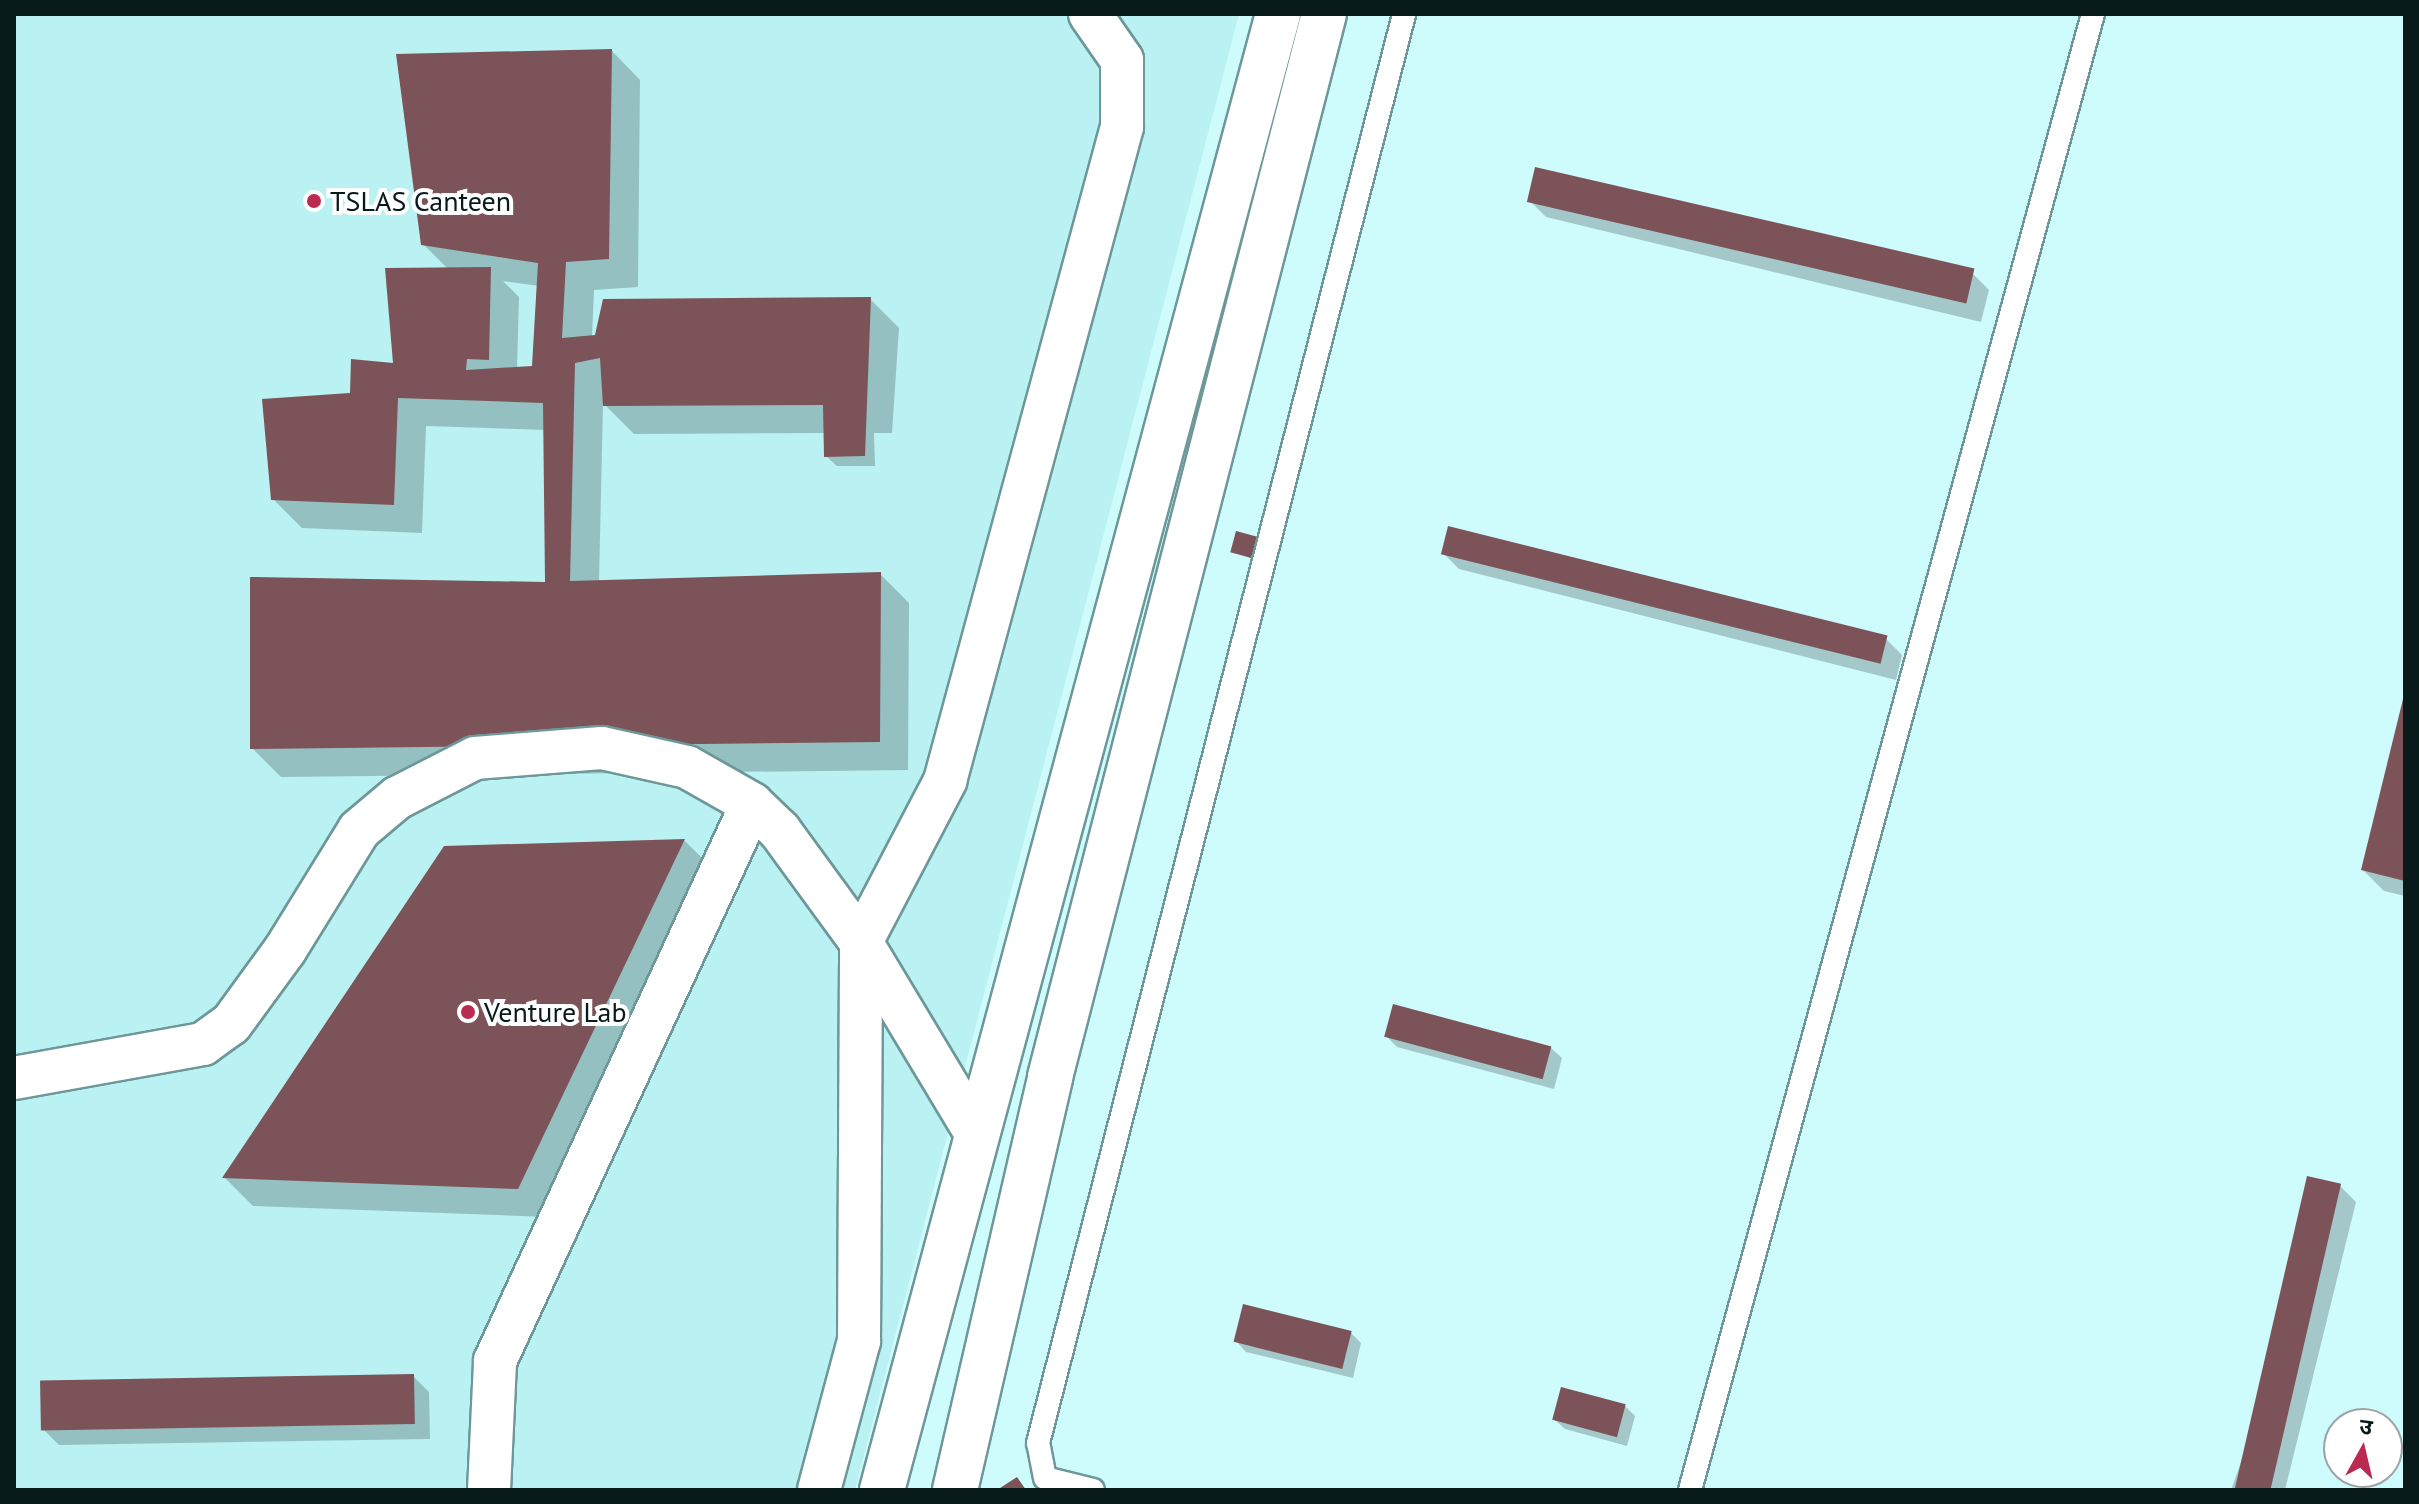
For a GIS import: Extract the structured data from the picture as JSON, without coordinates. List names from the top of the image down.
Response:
{
  "places": ["TSLAS Canteen", "Venture Lab"],
  "north": "top"
}
